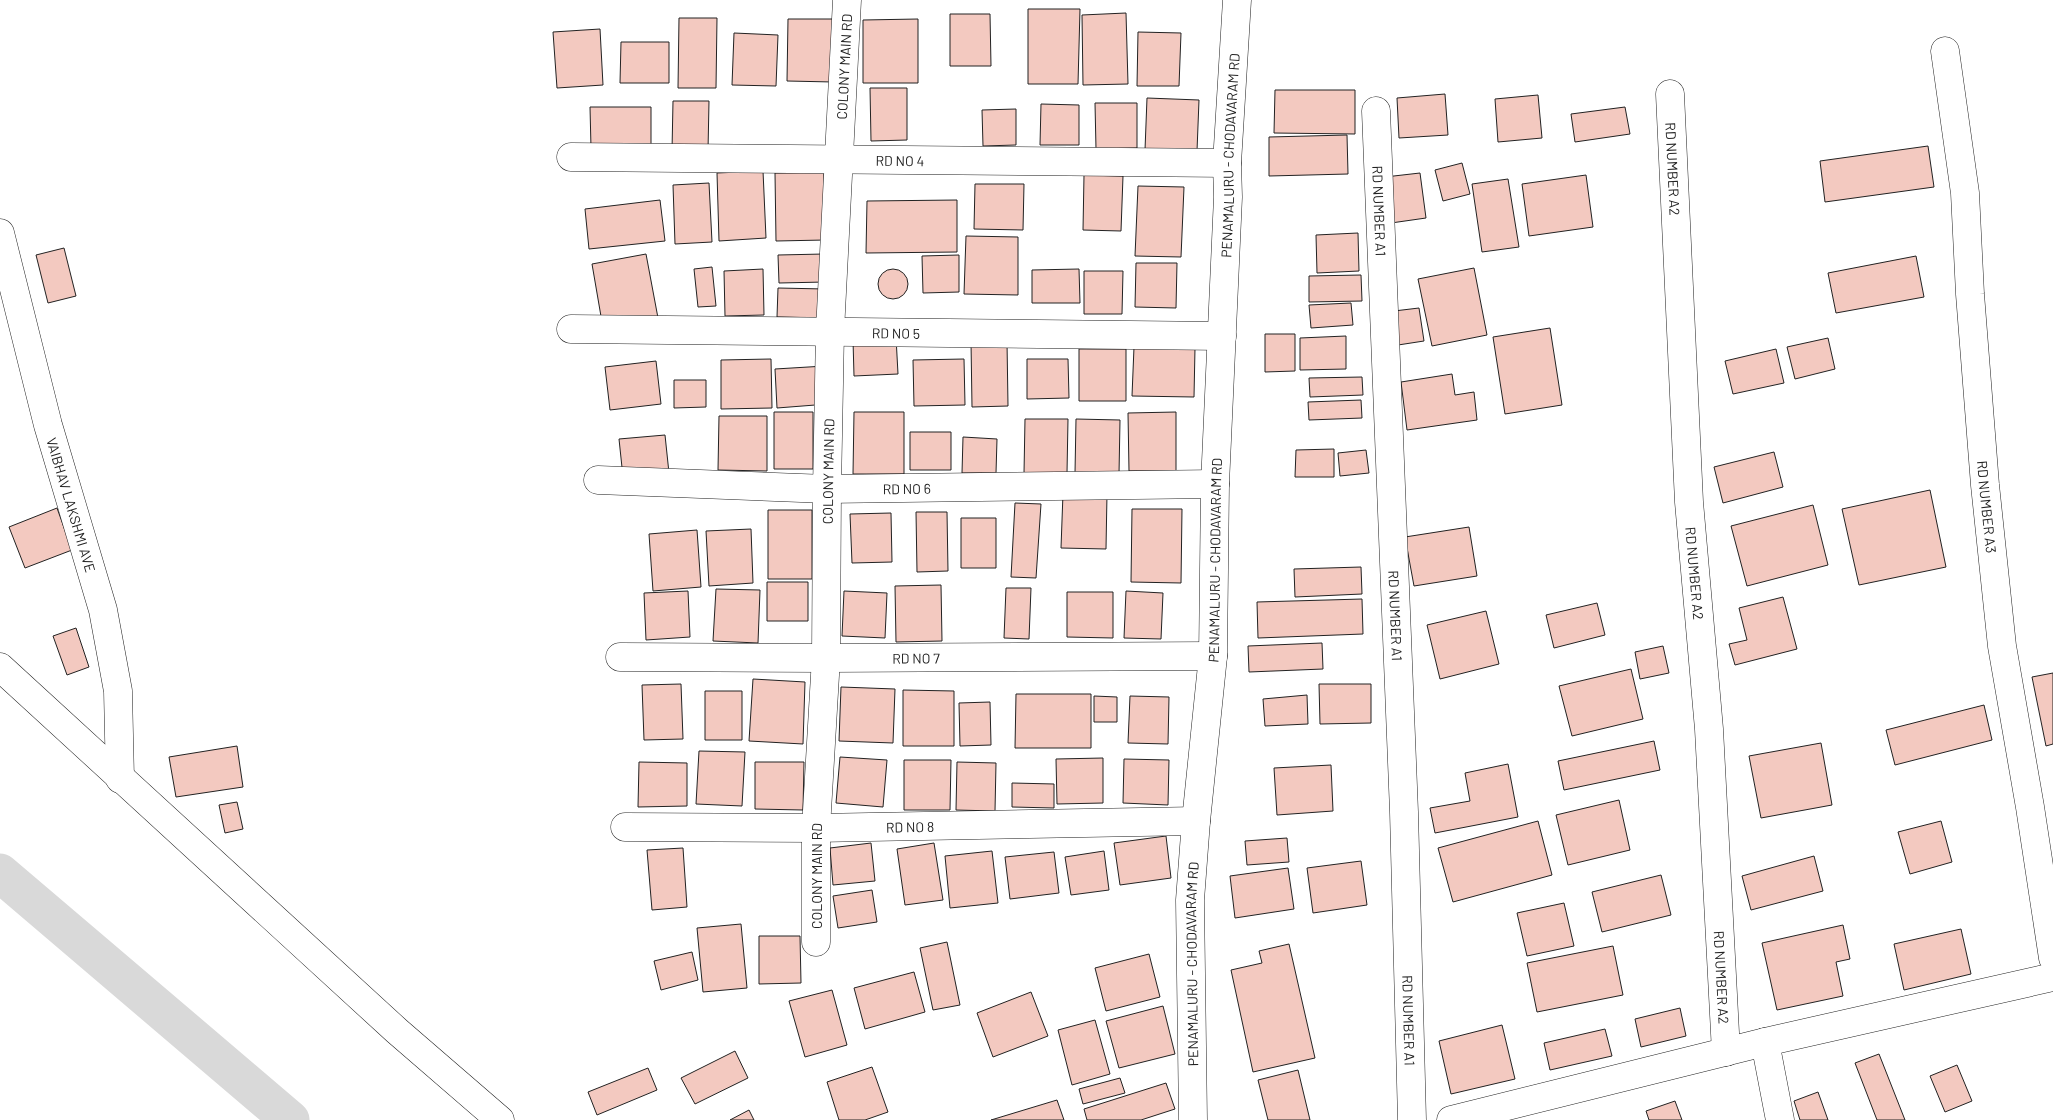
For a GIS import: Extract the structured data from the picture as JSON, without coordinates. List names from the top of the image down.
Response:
{
  "streets": {
    "street": [
      "COLONY MAIN RD",
      "PENAMALURU - CHODAVARAM RD",
      "RD NO 4",
      "RD NUMBER A2",
      "RD NUMBER A1",
      "RD NO 5",
      "RD NO 6",
      "VAIBHAV LAKSHMI AVE",
      "RD NUMBER A3",
      "RD NO 7",
      "RD NO 8"
    ]
  },
  "crossings": [
    ["COLONY MAIN RD", "RD NO 4"],
    ["COLONY MAIN RD", "RD NO 5"],
    ["COLONY MAIN RD", "RD NO 6"],
    ["COLONY MAIN RD", "RD NO 7"],
    ["COLONY MAIN RD", "RD NO 8"],
    ["PENAMALURU - CHODAVARAM RD", "RD NO 4"],
    ["PENAMALURU - CHODAVARAM RD", "RD NO 5"],
    ["PENAMALURU - CHODAVARAM RD", "RD NO 6"],
    ["PENAMALURU - CHODAVARAM RD", "RD NO 7"],
    ["PENAMALURU - CHODAVARAM RD", "RD NO 8"]
  ]
}
